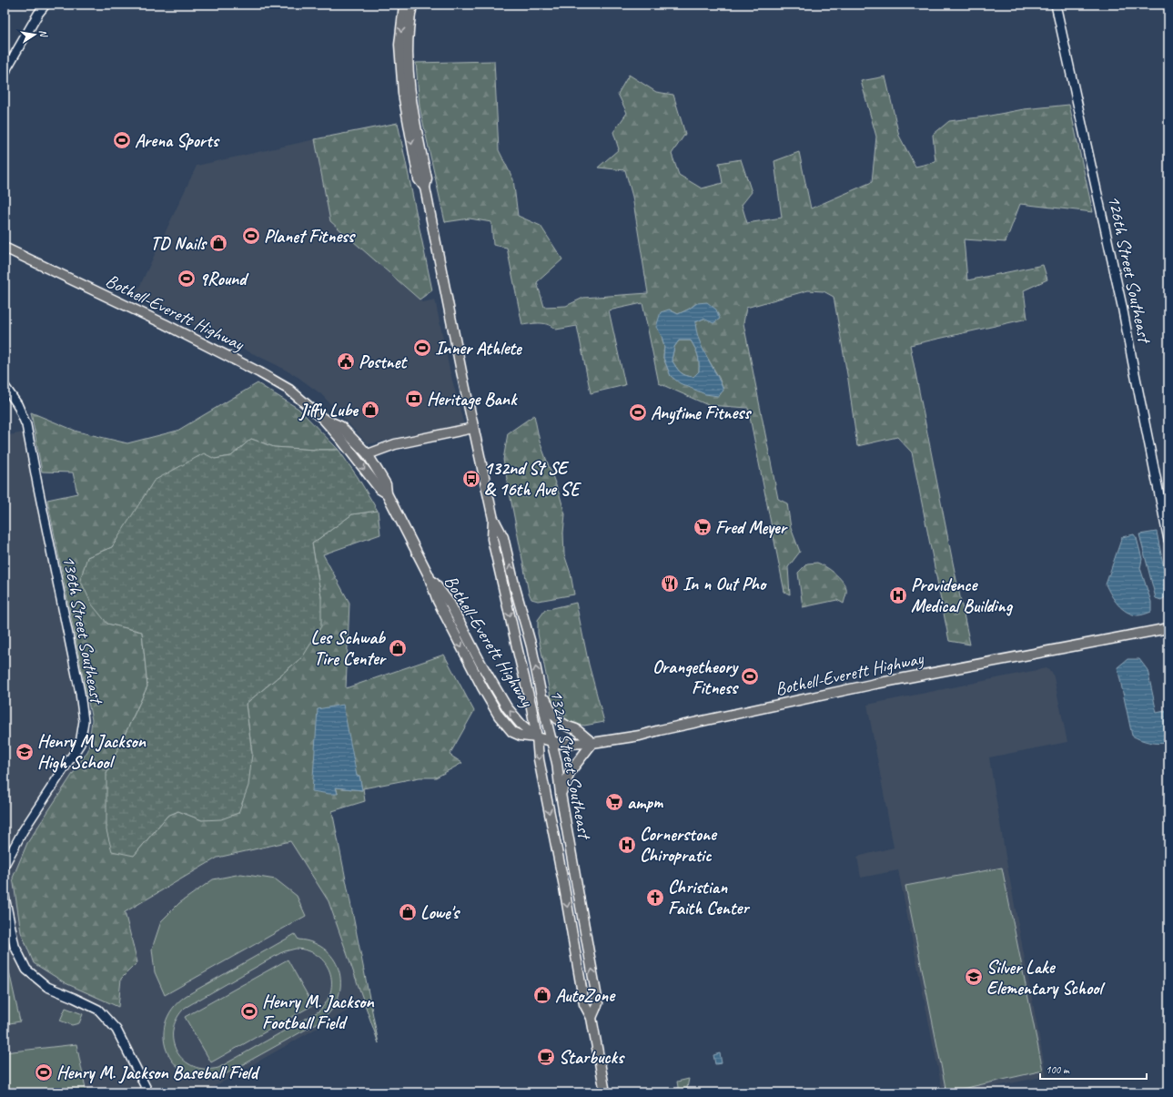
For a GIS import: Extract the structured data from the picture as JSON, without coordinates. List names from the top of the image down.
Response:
{
  "streets": {
    "main road": ["Bothell-Everett Highway", "132nd Street Southeast"],
    "street": ["126th Street Southeast", "136th Street Southeast"]
  },
  "crossings": [
    ["Bothell-Everett Highway", "132nd Street Southeast"]
  ],
  "places": {
    "sports": [
      "Arena Sports",
      "Planet Fitness",
      "9Round",
      "Inner Athlete",
      "Anytime Fitness",
      "Orangetheory Fitness",
      "Henry M. Jackson Football Field",
      "Henry M. Jackson Baseball Field"
    ],
    "shop": [
      "TD Nails",
      "Jiffy Lube",
      "Les Schwab Tire Center",
      "Lowe's",
      "AutoZone"
    ],
    "public building": ["Postnet"],
    "bank": ["Heritage Bank"],
    "bus stop": ["132nd St SE & 16th Ave SE"],
    "supermarket": ["Fred Meyer", "ampm"],
    "restaurant": ["In n Out Pho"],
    "hospital": ["Providence Medical Building", "Cornerstone Chiropratic"],
    "school or university": ["Henry M Jackson High School", "Silver Lake Elementary School"],
    "church": ["Christian Faith Center"],
    "cafe": ["Starbucks"]
  },
  "scale_bar": "100 m",
  "north": "right"
}
